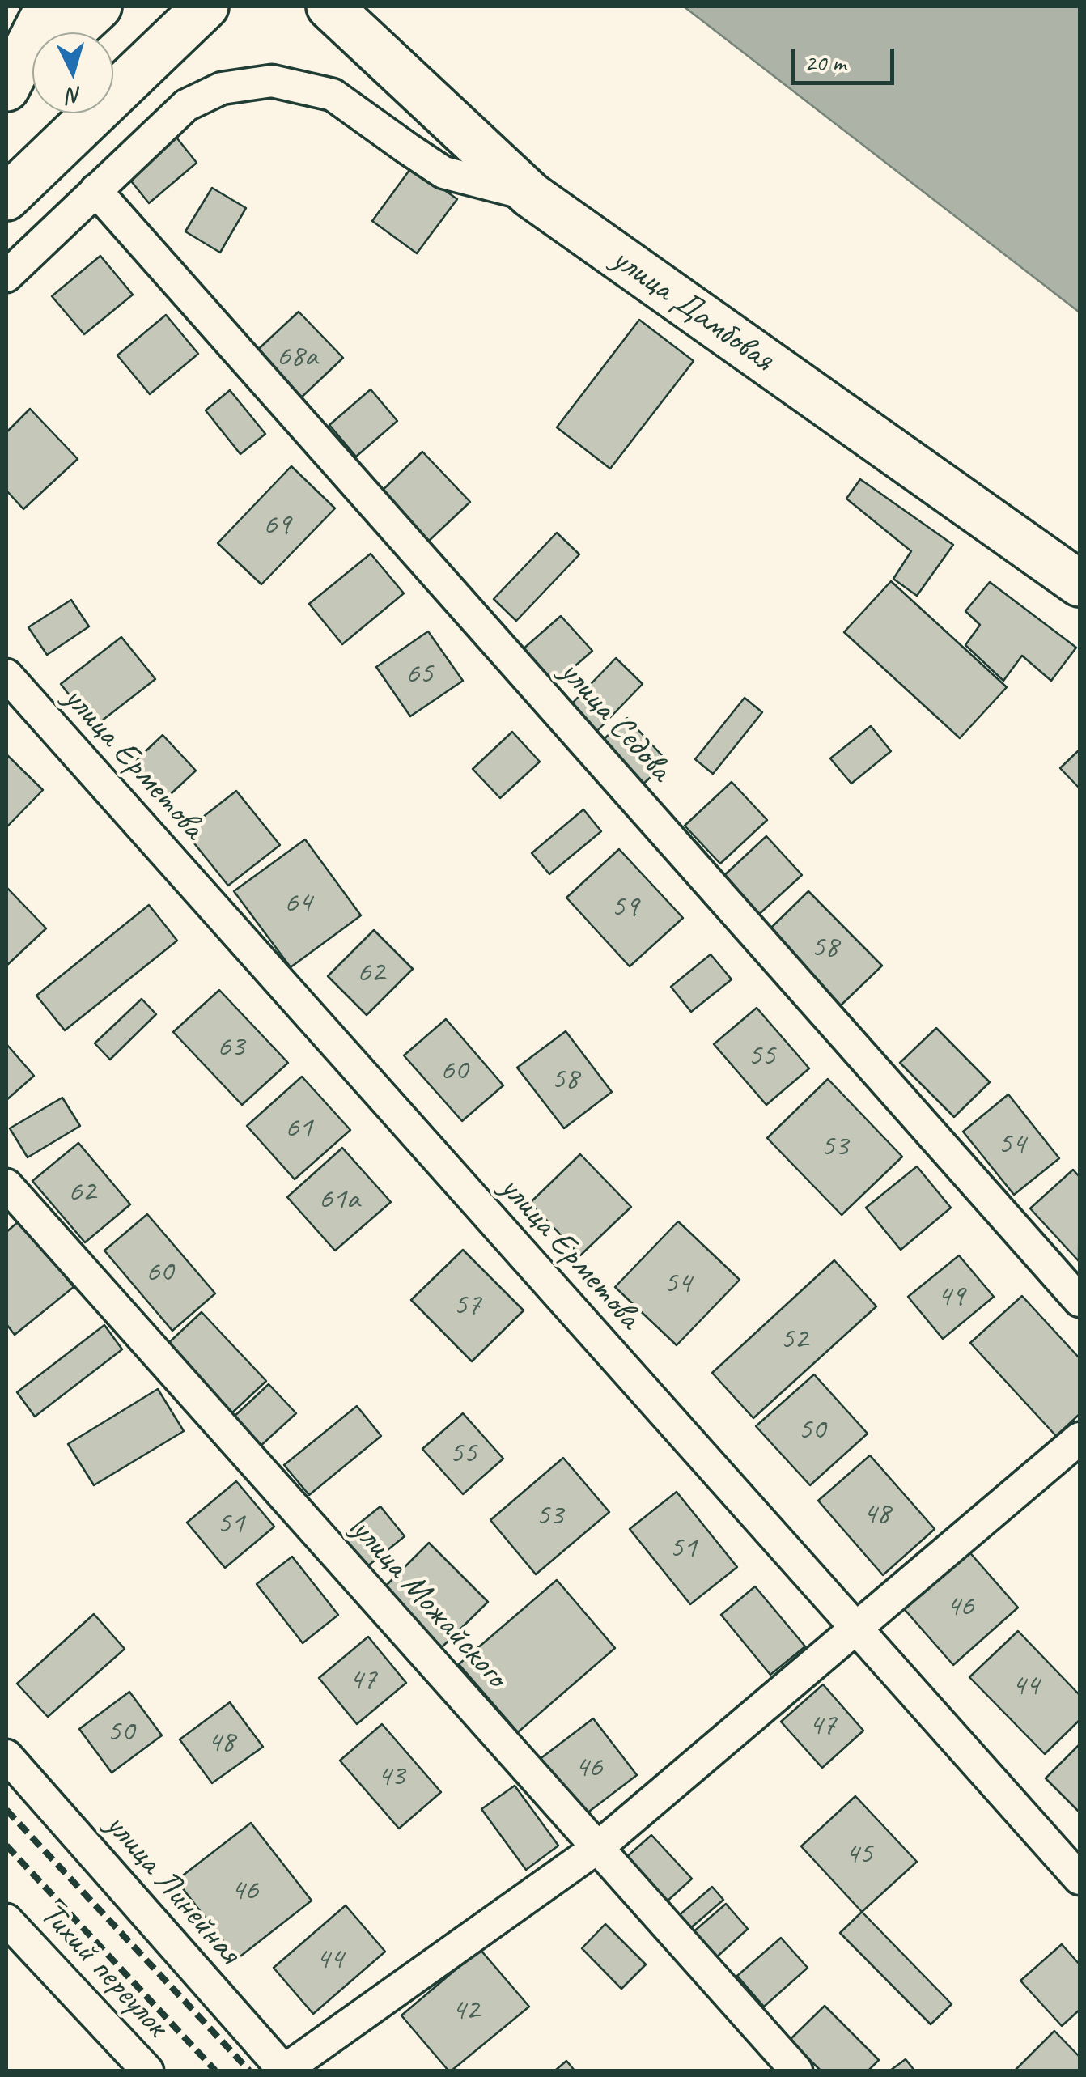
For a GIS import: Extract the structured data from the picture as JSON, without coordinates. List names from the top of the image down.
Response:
{
  "streets": {
    "street": [
      "улица Дамбовая",
      "улица Седова",
      "улица Ерметова",
      "улица Можайского",
      "улица Линейная",
      "Тихий переулок"
    ]
  },
  "house_numbers": [
    "68а",
    "69",
    "65",
    "64",
    "59",
    "58",
    "62",
    "63",
    "55",
    "60",
    "58",
    "61",
    "54",
    "53",
    "62",
    "61а",
    "60",
    "54",
    "49",
    "57",
    "52",
    "50",
    "55",
    "48",
    "53",
    "51",
    "51",
    "46",
    "47",
    "44",
    "47",
    "50",
    "48",
    "46",
    "43",
    "45",
    "46",
    "44",
    "42"
  ],
  "scale_bar": "20 m",
  "north": "bottom"
}
